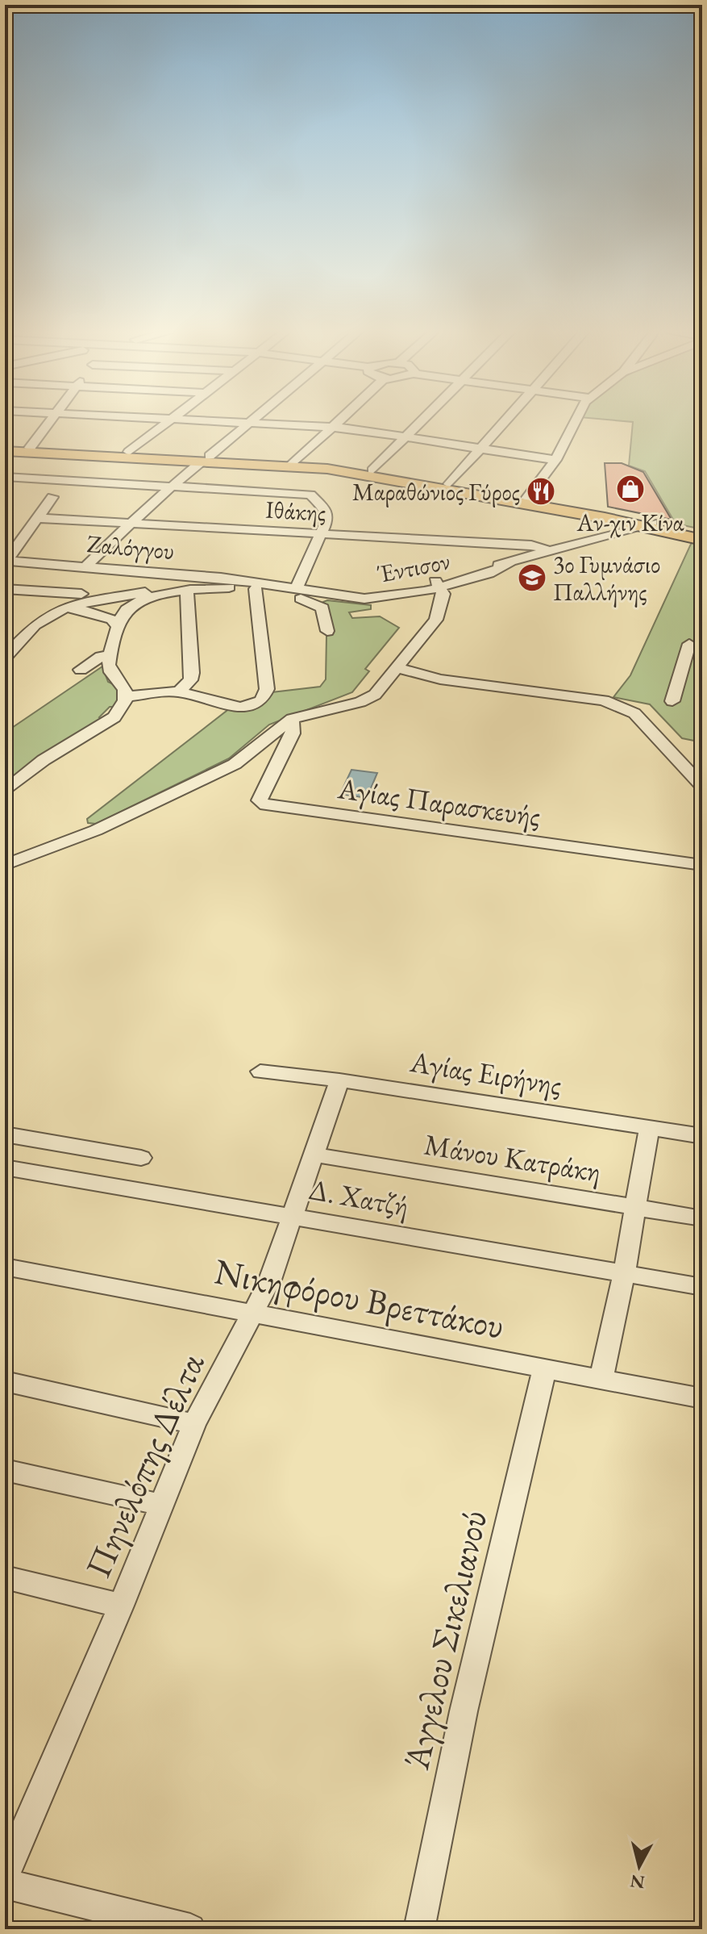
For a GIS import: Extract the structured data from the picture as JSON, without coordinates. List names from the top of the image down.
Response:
{
  "streets": {
    "street": [
      "Ιθάκης",
      "Ζαλόγγου",
      "Έντισον",
      "Αγίας Παρασκευής",
      "Αγίας Ειρήνης",
      "Μάνου Κατράκη",
      "Δ. Χατζή",
      "Νικηφόρου Βρεττάκου",
      "Πηνελόπης Δέλτα",
      "Άγγελου Σικελιανού"
    ]
  },
  "crossings": [
    ["Ιθάκης", "Έντισον"],
    ["Ζαλόγγου", "Έντισον"],
    ["Αγίας Ειρήνης", "Πηνελόπης Δέλτα"],
    ["Μάνου Κατράκη", "Πηνελόπης Δέλτα"],
    ["Δ. Χατζή", "Πηνελόπης Δέλτα"],
    ["Νικηφόρου Βρεττάκου", "Πηνελόπης Δέλτα"],
    ["Νικηφόρου Βρεττάκου", "Άγγελου Σικελιανού"]
  ],
  "places": {
    "shop": ["Αν-χιν Κίνα"],
    "restaurant": ["Μαραθώνιος Γύρος"],
    "school or university": ["3ο Γυμνάσιο Παλλήνης"]
  },
  "north": "bottom"
}
